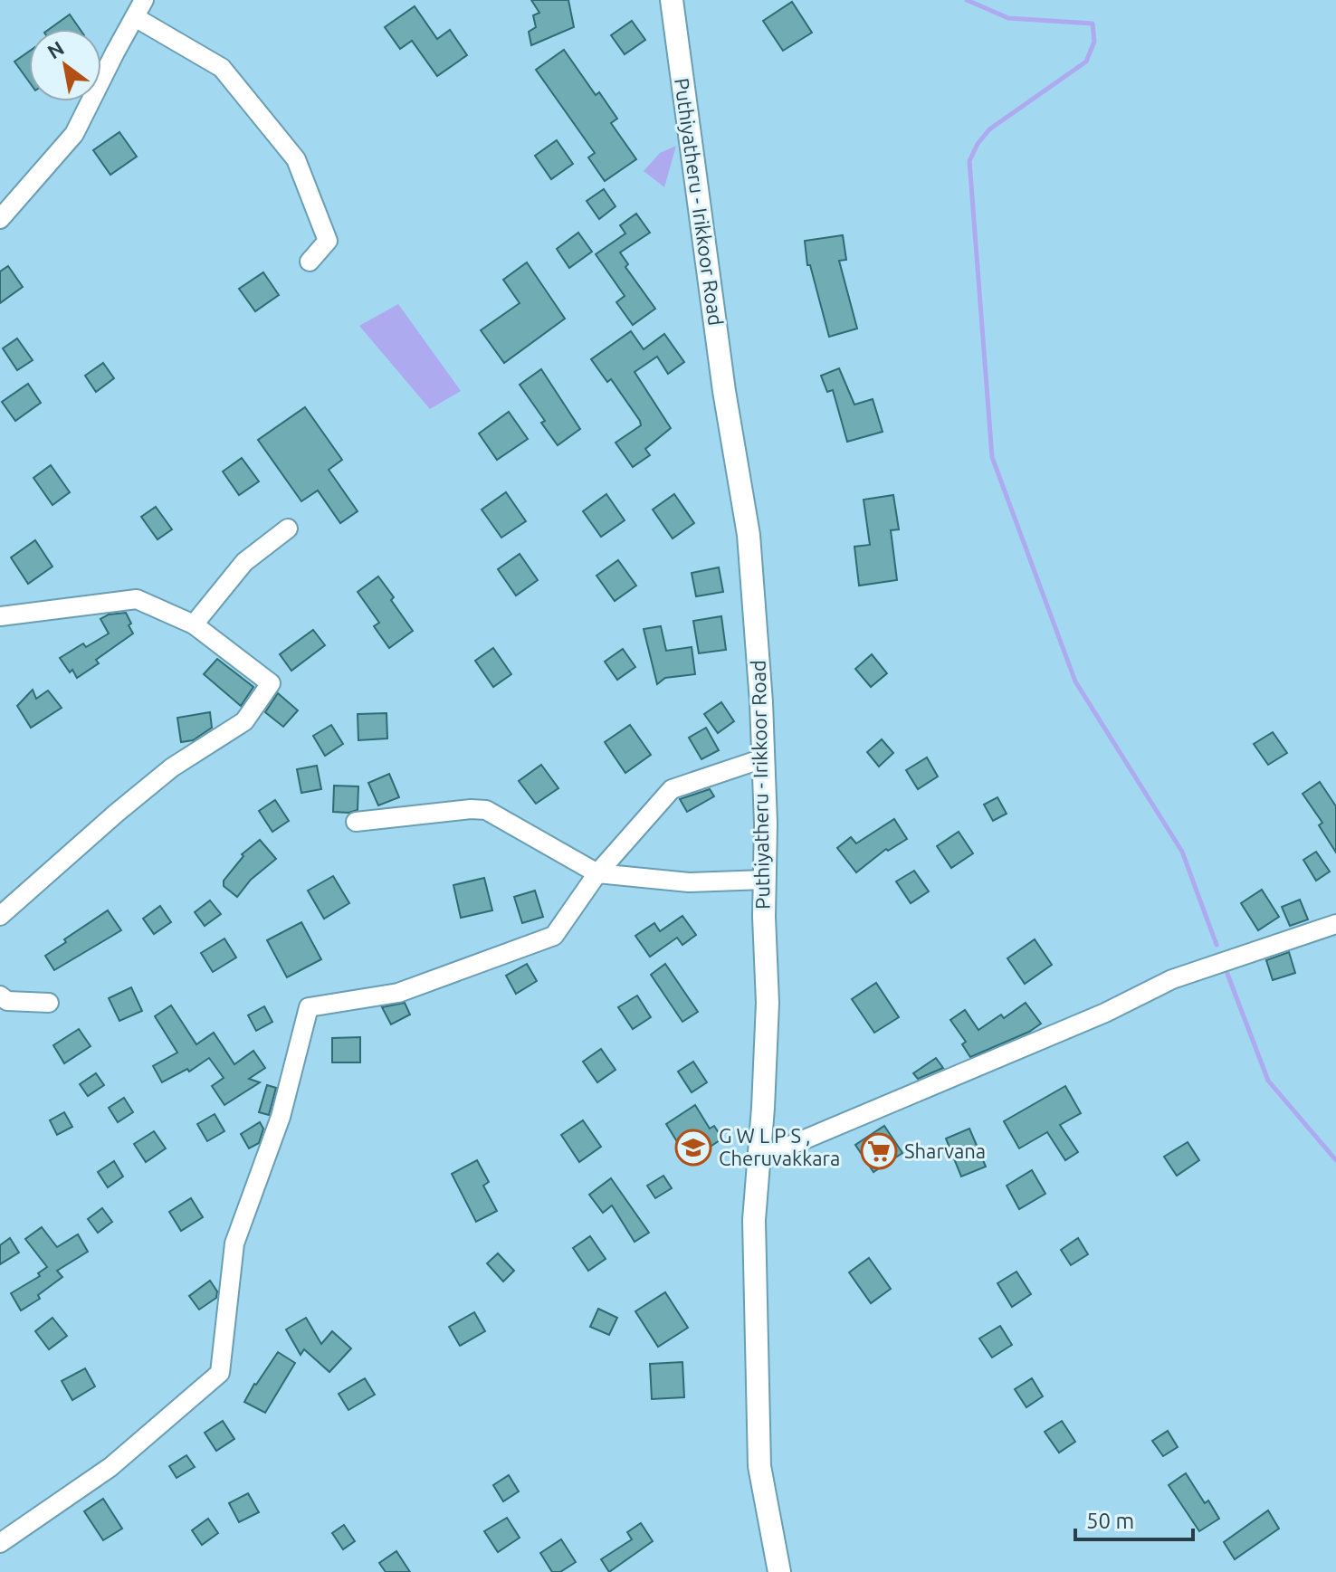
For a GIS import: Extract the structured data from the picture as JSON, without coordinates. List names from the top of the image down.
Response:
{
  "streets": {
    "main road": ["Puthiyatheru - Irikkoor Road"]
  },
  "places": {
    "school or university": ["G W L P S , Cheruvakkara"],
    "supermarket": ["Sharvana"]
  },
  "scale_bar": "50 m",
  "north": "top left"
}
